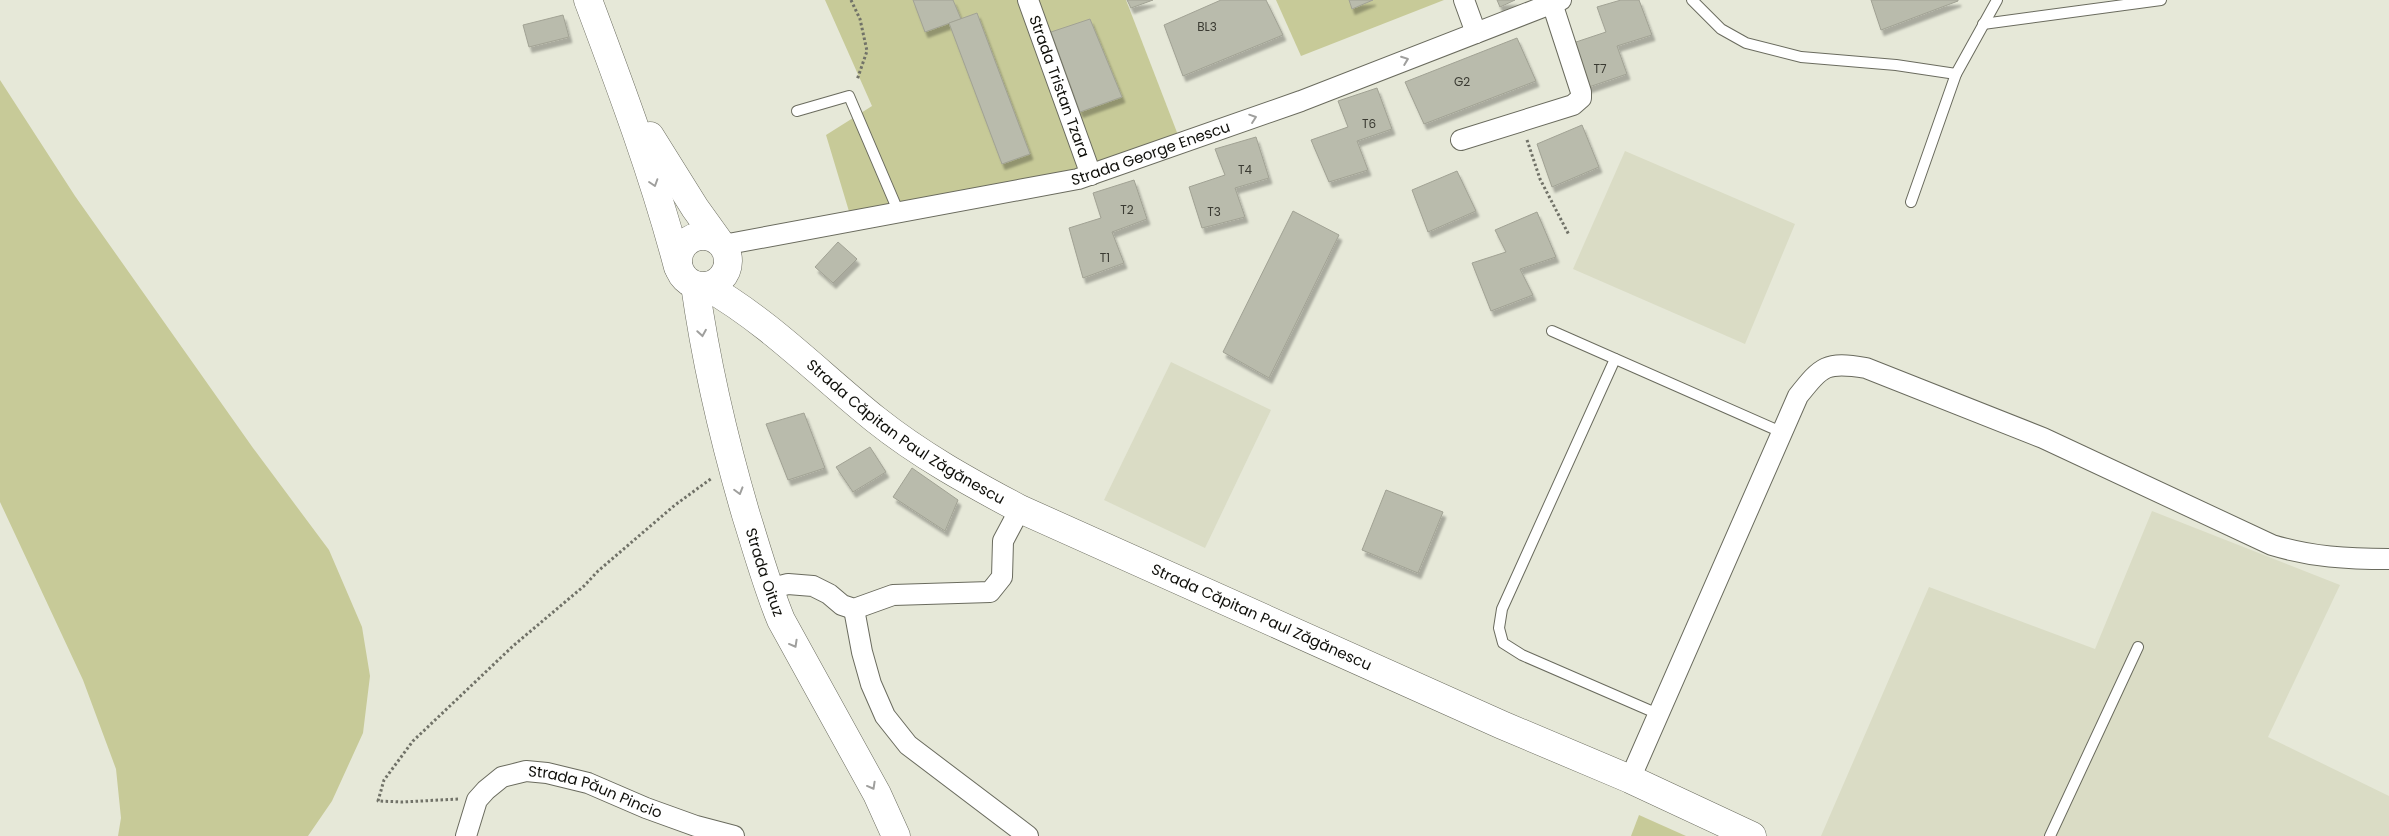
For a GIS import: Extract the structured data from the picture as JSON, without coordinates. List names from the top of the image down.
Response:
{
  "streets": {
    "main road": ["Strada Căpitan Paul Zăgănescu", "Strada Oituz"],
    "street": ["Strada Tristan Tzara", "Strada George Enescu", "Strada Păun Pincio"]
  },
  "crossings": [
    ["Strada Tristan Tzara", "Strada George Enescu"],
    ["Strada George Enescu", "Strada Căpitan Paul Zăgănescu"],
    ["Strada Căpitan Paul Zăgănescu", "Strada Oituz"]
  ],
  "one_way": ["Strada George Enescu", "Strada Oituz"],
  "house_numbers": [
    "BL3",
    "T7",
    "G2",
    "T6",
    "T4",
    "T2",
    "T3",
    "T1"
  ]
}
